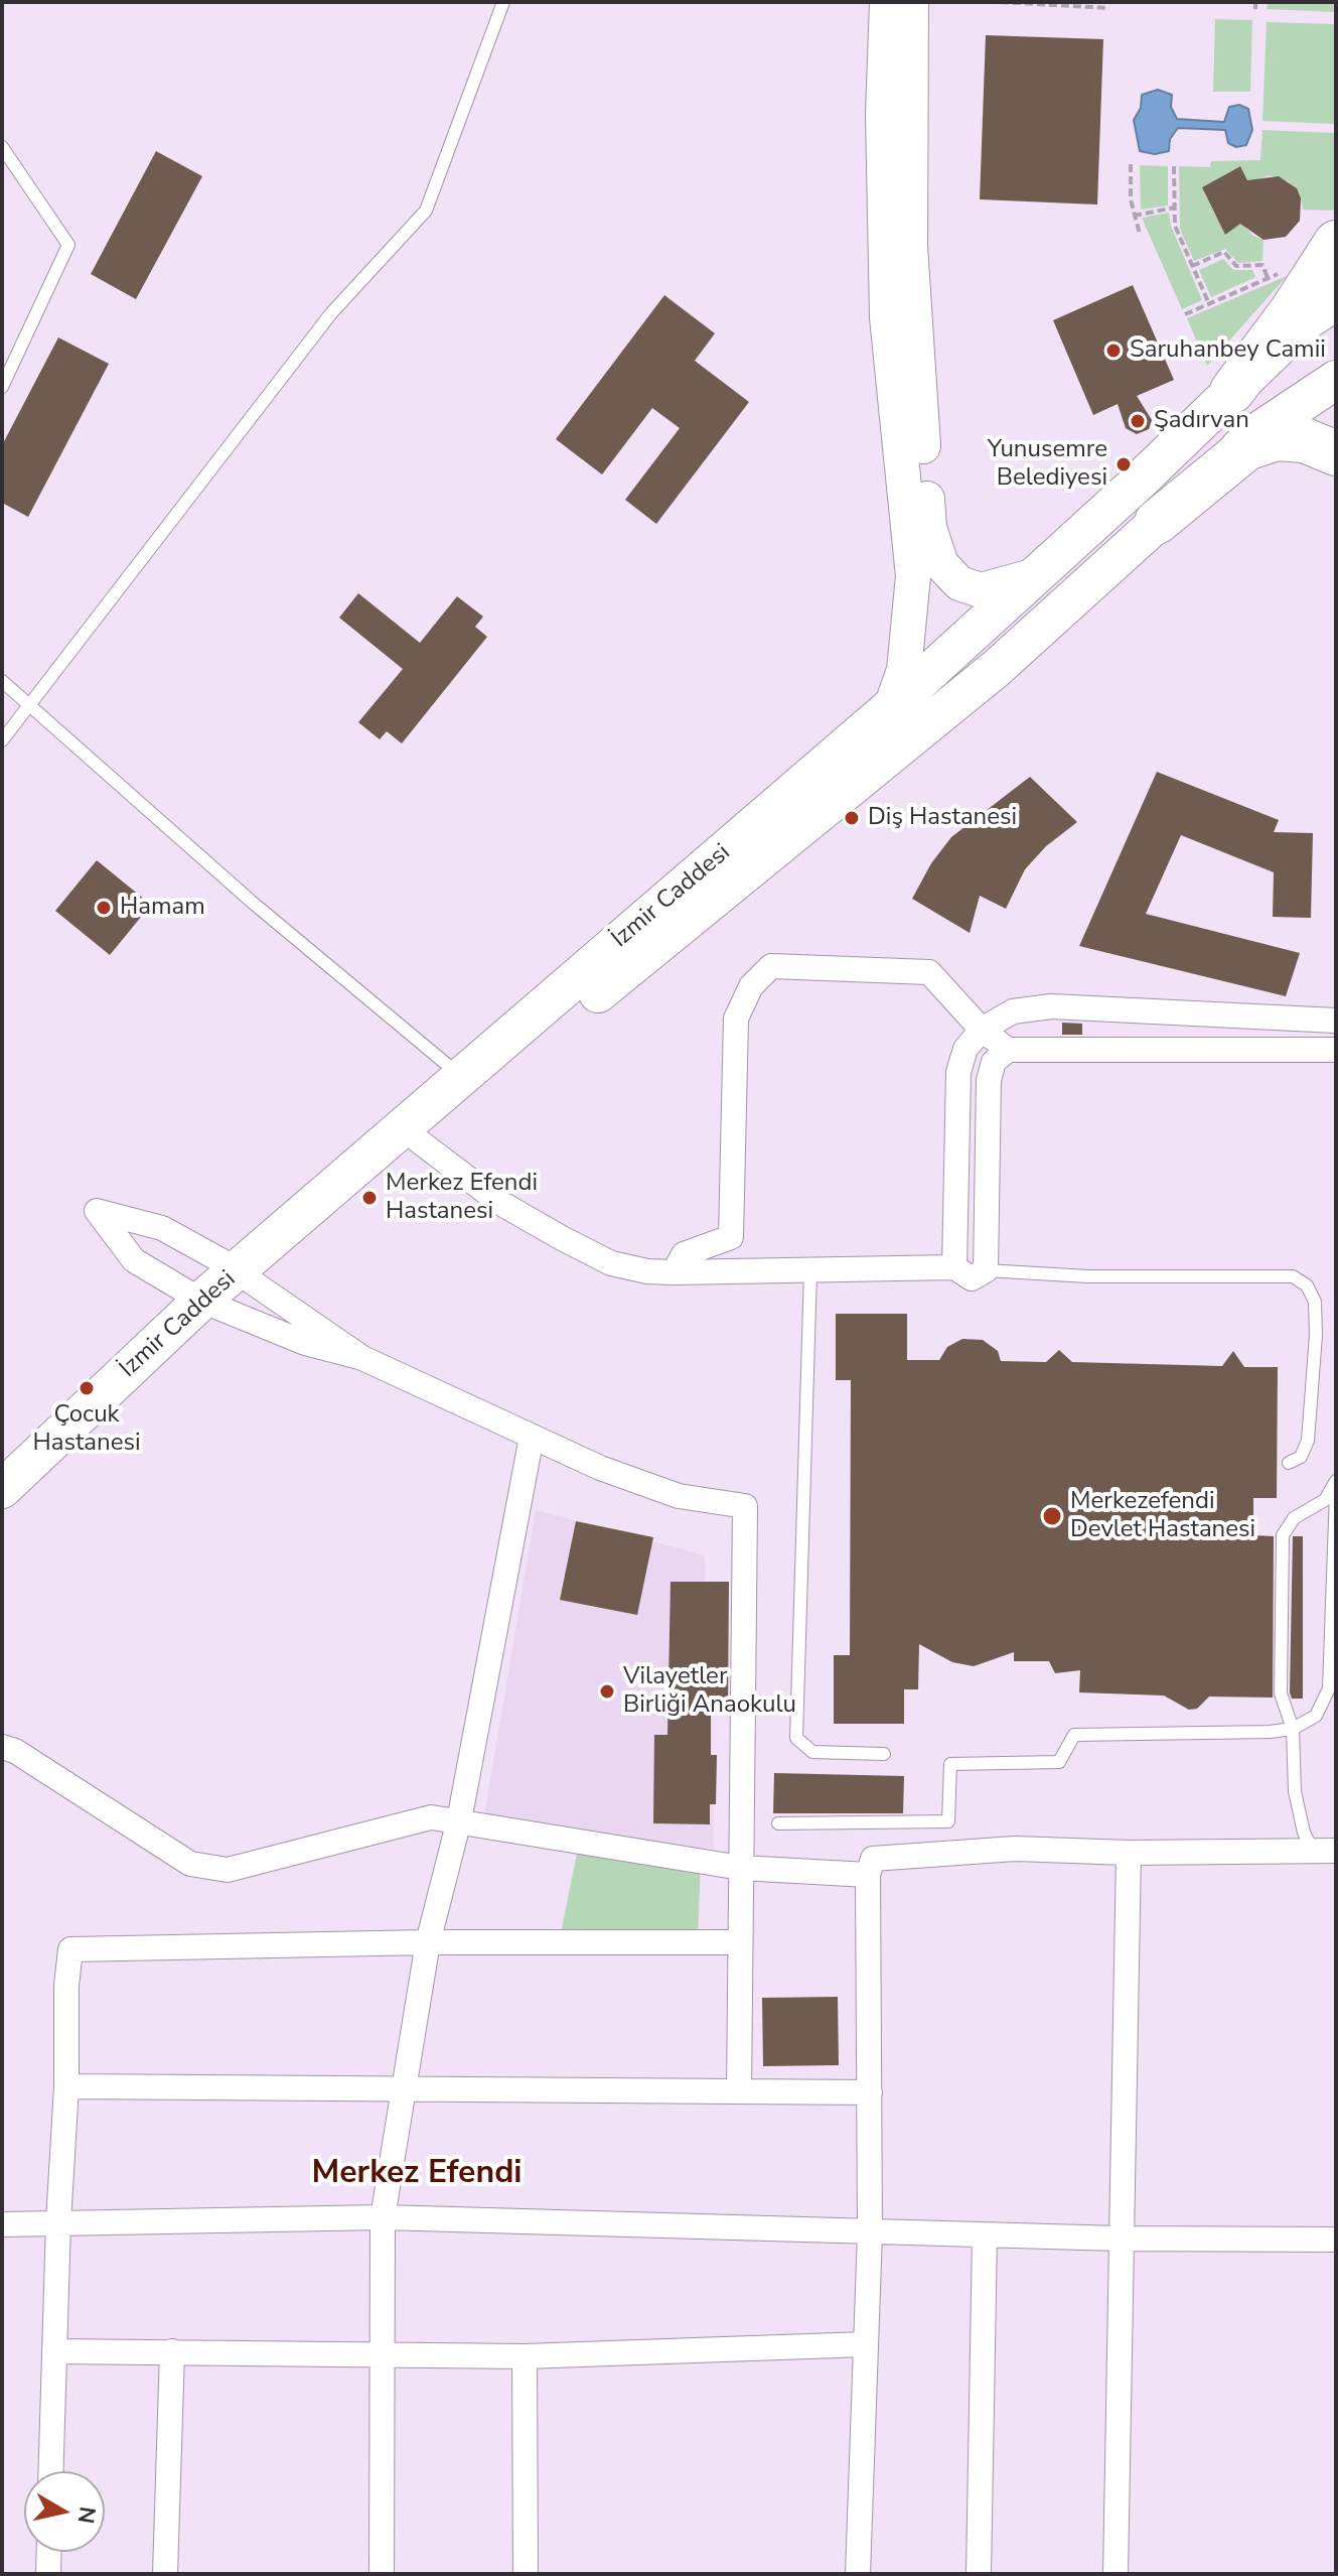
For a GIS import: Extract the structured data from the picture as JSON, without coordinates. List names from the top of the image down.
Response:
{
  "streets": {
    "main road": ["İzmir Caddesi"]
  },
  "districts": ["Merkez Efendi"],
  "places": [
    "Saruhanbey Camii",
    "Şadırvan",
    "Yunusemre Belediyesi",
    "Diş Hastanesi",
    "Hamam",
    "Merkez Efendi Hastanesi",
    "Çocuk Hastanesi",
    "Merkezefendi Devlet Hastanesi",
    "Vilayetler Birliği Anaokulu"
  ],
  "north": "right"
}
